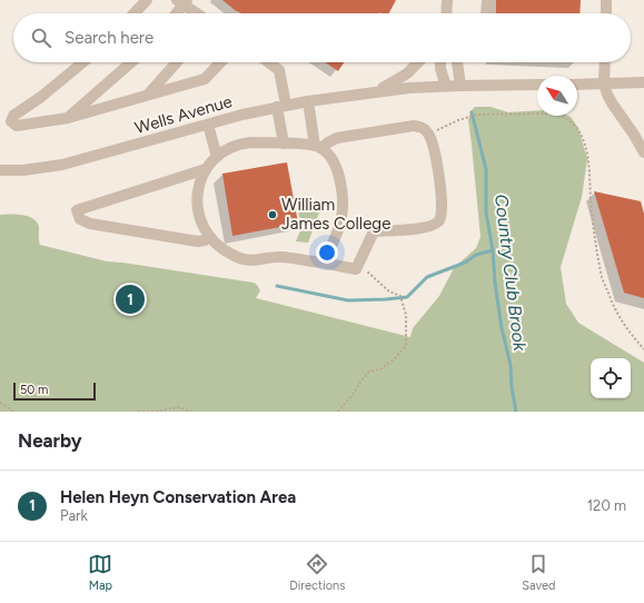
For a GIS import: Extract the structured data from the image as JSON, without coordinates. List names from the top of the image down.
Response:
{
  "streets": {
    "street": ["Wells Avenue"]
  },
  "water": ["Country Club Brook"],
  "places": ["William James College"],
  "scale_bar": "50 m",
  "north": "top left",
  "page": {
    "search": "Search here",
    "pins": "1",
    "scale": "50 m",
    "heading": "Nearby",
    "list": [
      {
        "mark": "1",
        "name": "Helen Heyn Conservation Area",
        "note": "Park",
        "value": "120 m"
      }
    ],
    "nav": ["Map", "Directions", "Saved"]
  }
}
